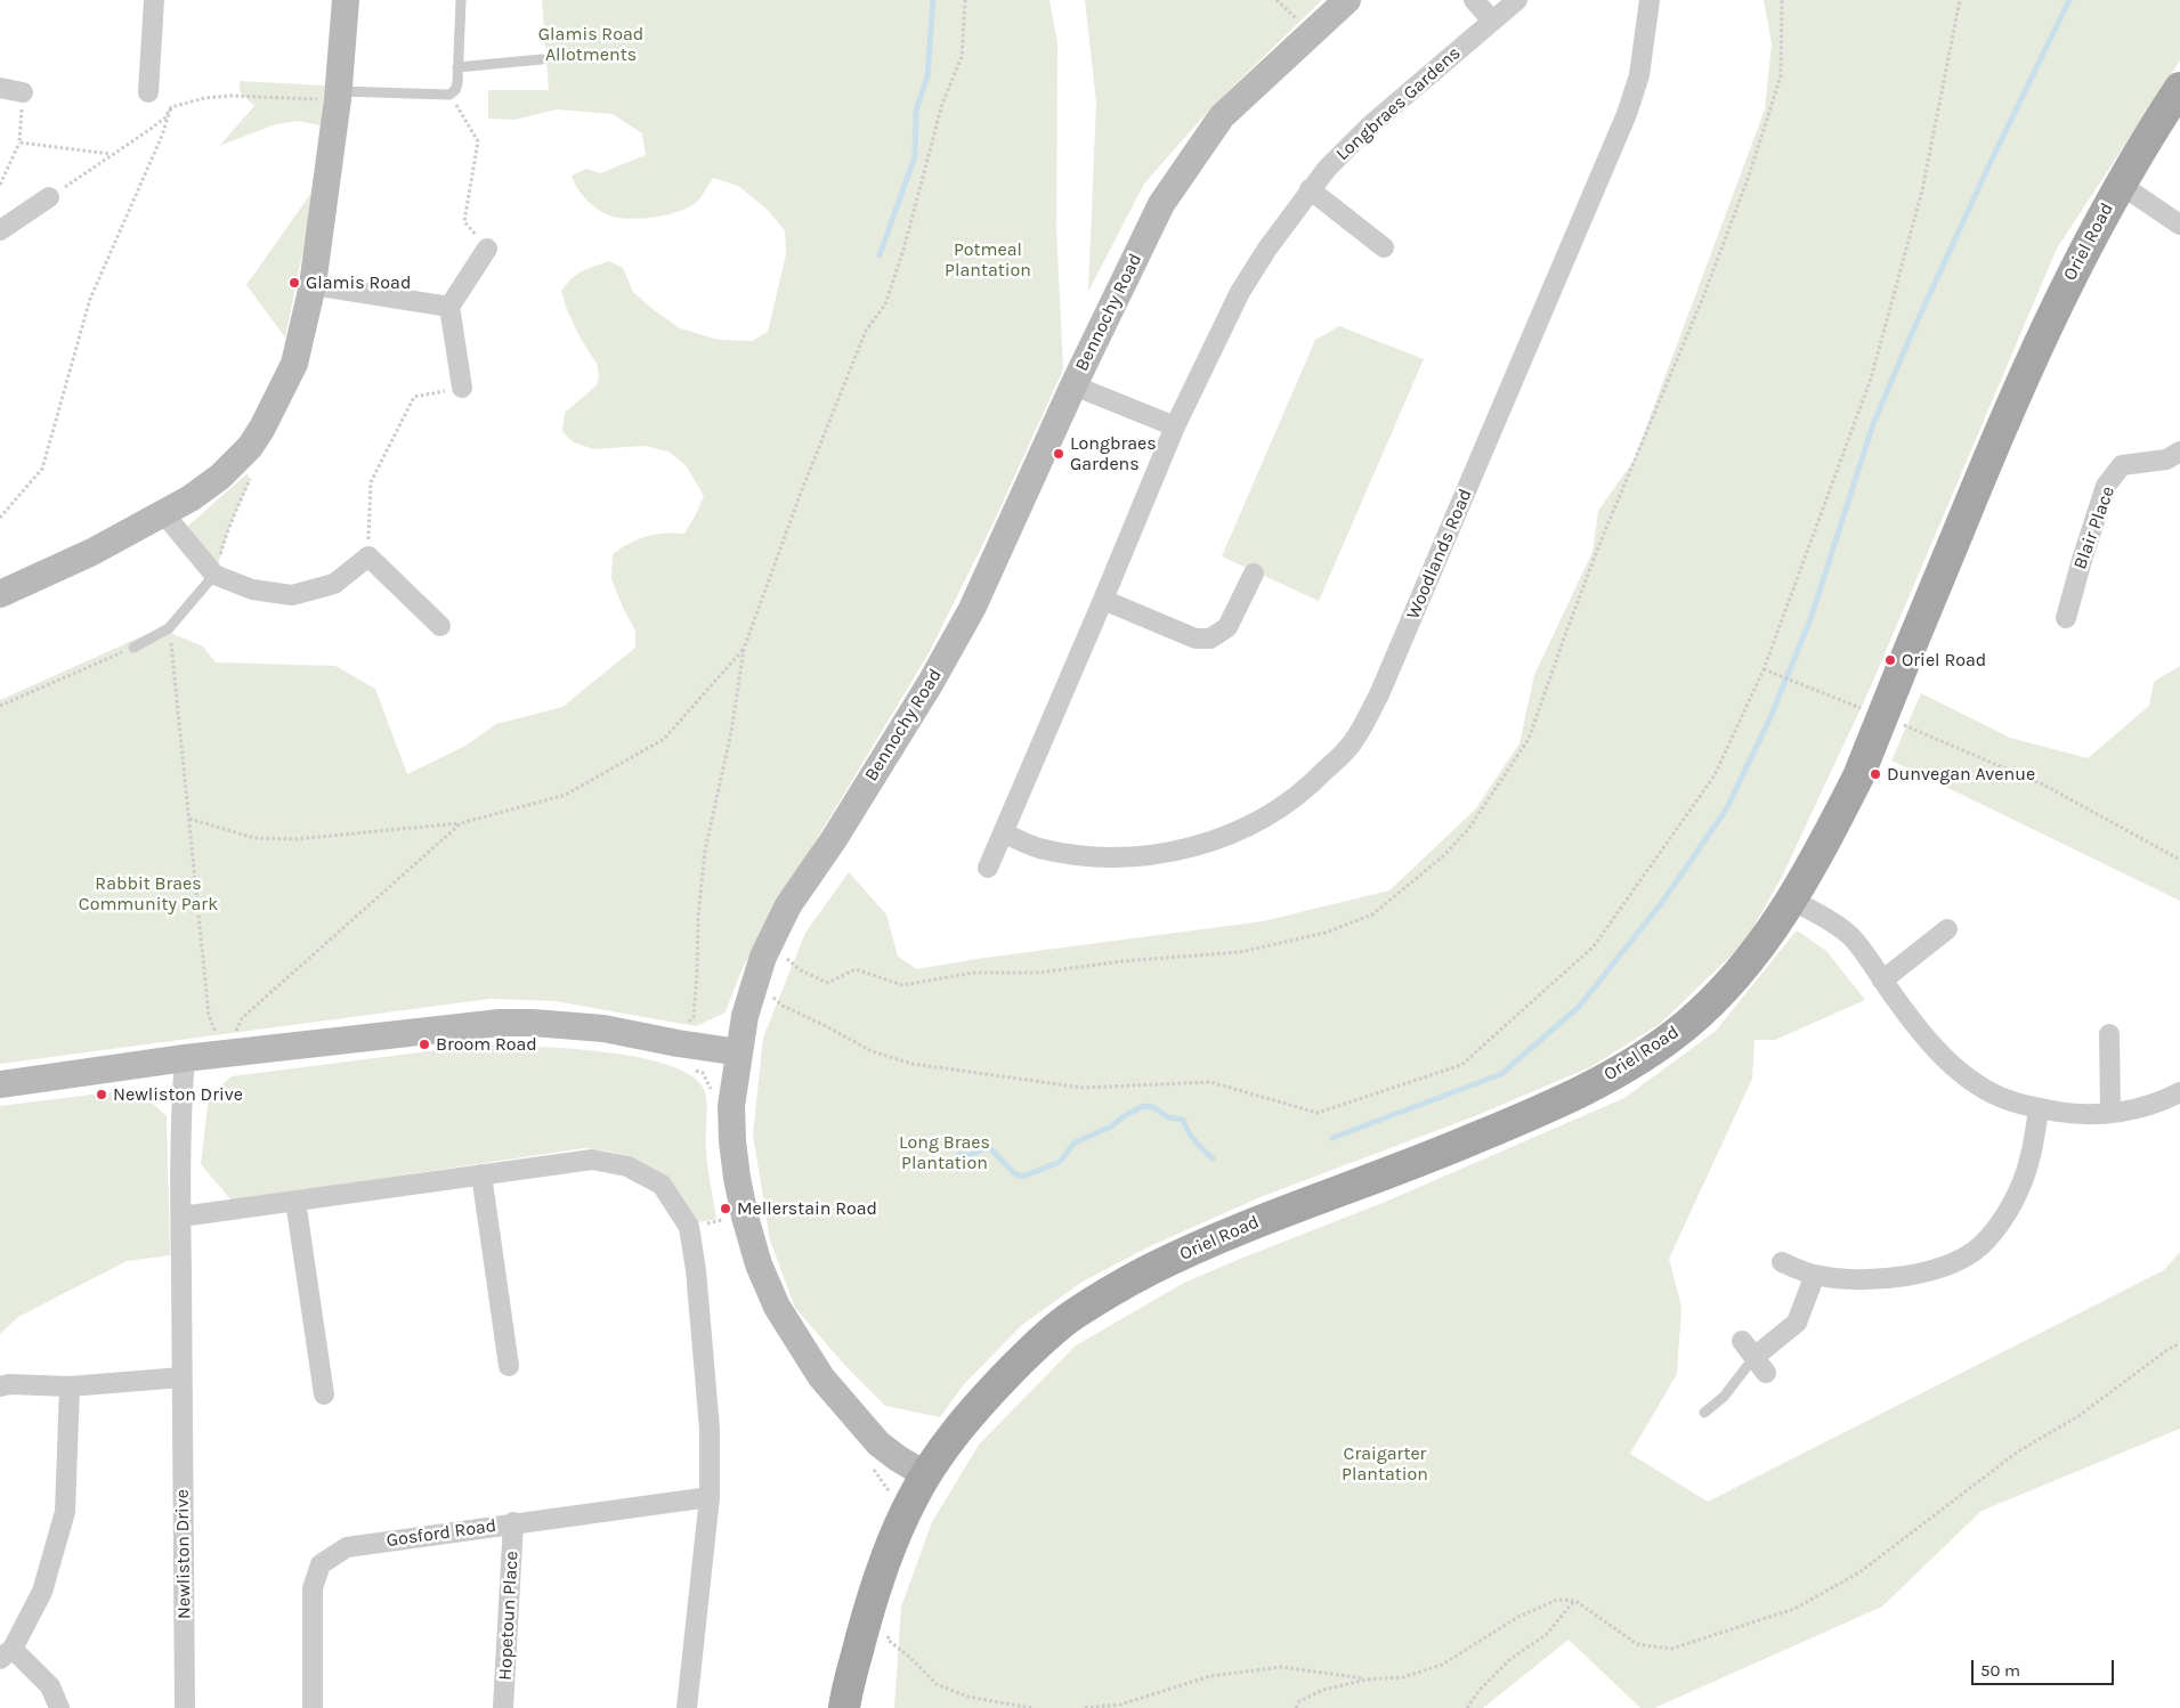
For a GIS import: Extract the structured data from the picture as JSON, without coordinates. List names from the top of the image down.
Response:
{
  "streets": {
    "main road": ["Oriel Road"],
    "street": [
      "Longbraes Gardens",
      "Bennochy Road",
      "Blair Place",
      "Woodlands Road",
      "Gosford Road",
      "Newliston Drive",
      "Hopetoun Place"
    ]
  },
  "crossings": [
    ["Longbraes Gardens", "Woodlands Road"],
    ["Oriel Road", "Bennochy Road"],
    ["Gosford Road", "Hopetoun Place"]
  ],
  "parks": [
    "Glamis Road Allotments",
    "Potmeal Plantation",
    "Rabbit Braes Community Park",
    "Long Braes Plantation",
    "Craigarter Plantation"
  ],
  "places": [
    "Glamis Road",
    "Longbraes Gardens",
    "Oriel Road",
    "Dunvegan Avenue",
    "Broom Road",
    "Newliston Drive",
    "Mellerstain Road"
  ],
  "scale_bar": "50 m"
}
